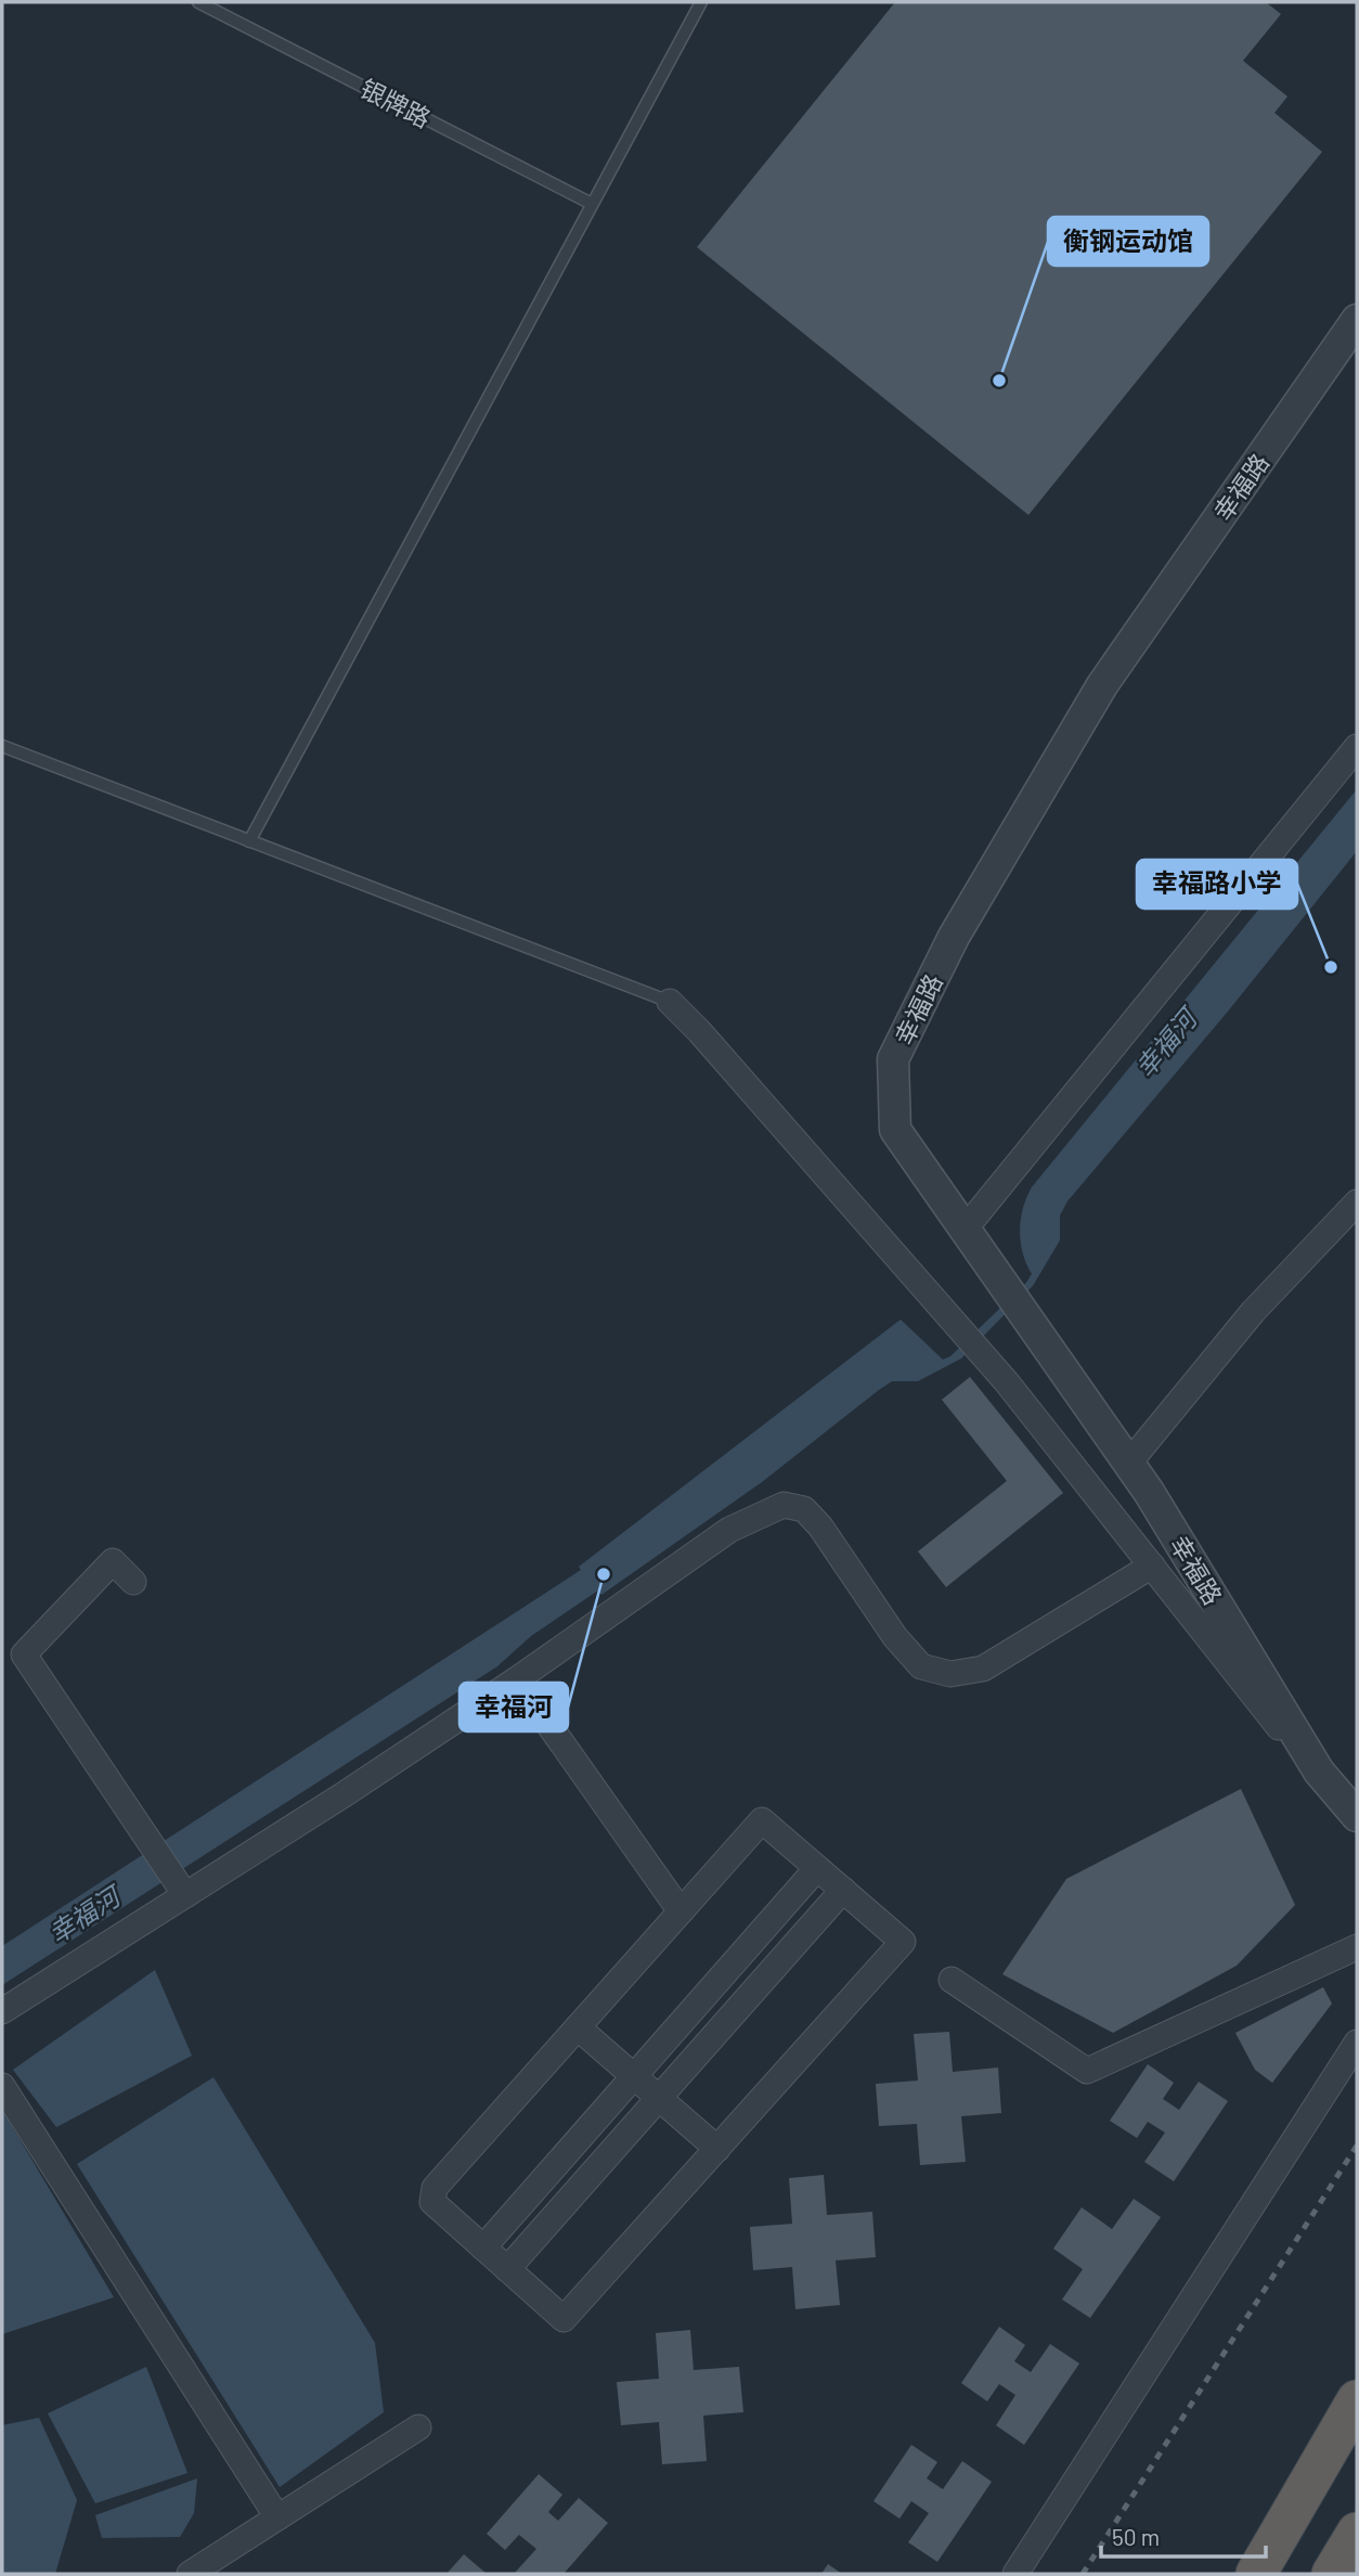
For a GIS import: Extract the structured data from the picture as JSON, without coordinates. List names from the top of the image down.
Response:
{
  "streets": {
    "street": ["幸福路"],
    "lane": ["银牌路"]
  },
  "water": ["幸福河"],
  "places": ["衡钢运动馆", "幸福路小学", "幸福河"],
  "scale_bar": "50 m"
}
